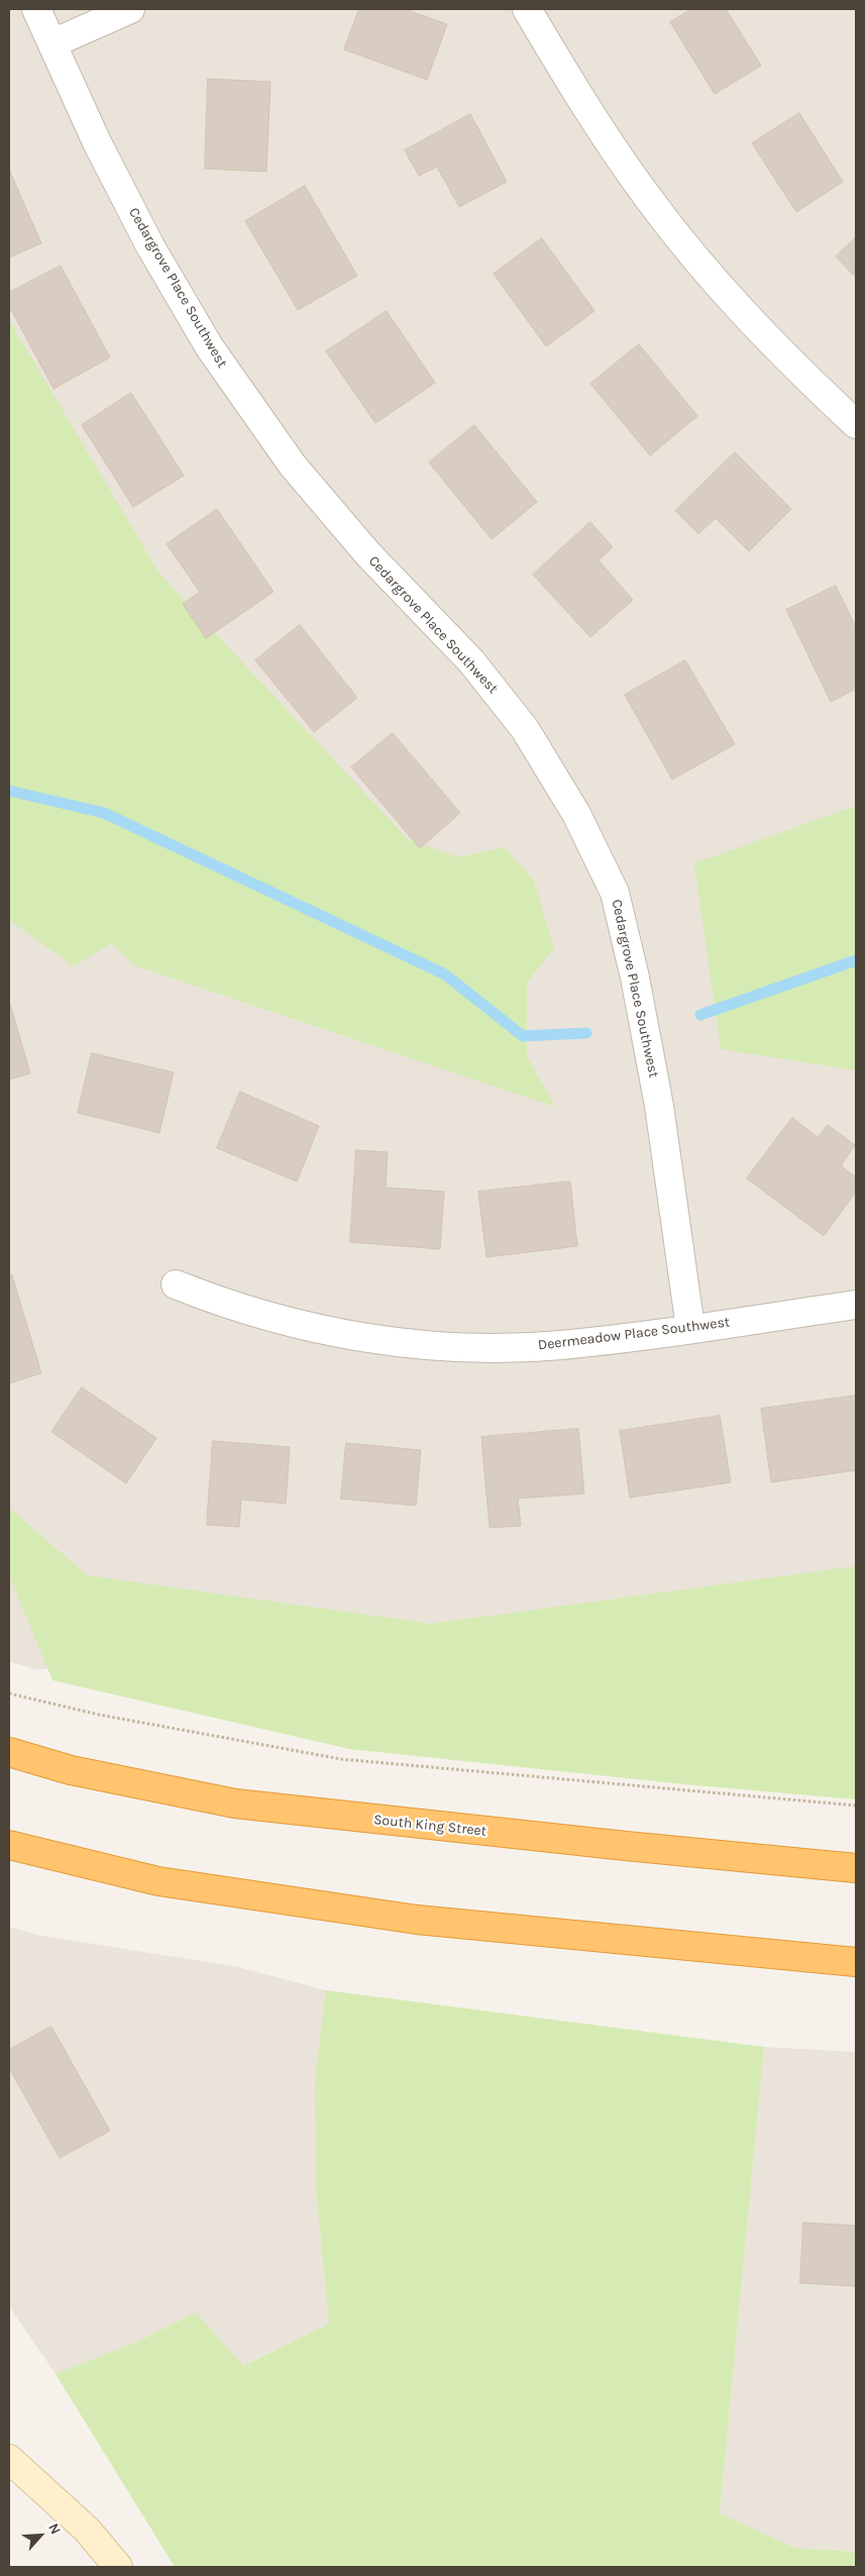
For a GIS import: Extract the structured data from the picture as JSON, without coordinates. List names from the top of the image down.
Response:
{
  "streets": {
    "highway": ["South King Street"],
    "street": ["Cedargrove Place Southwest", "Deermeadow Place Southwest"]
  },
  "crossings": [
    ["Cedargrove Place Southwest", "Deermeadow Place Southwest"]
  ],
  "north": "top right"
}
